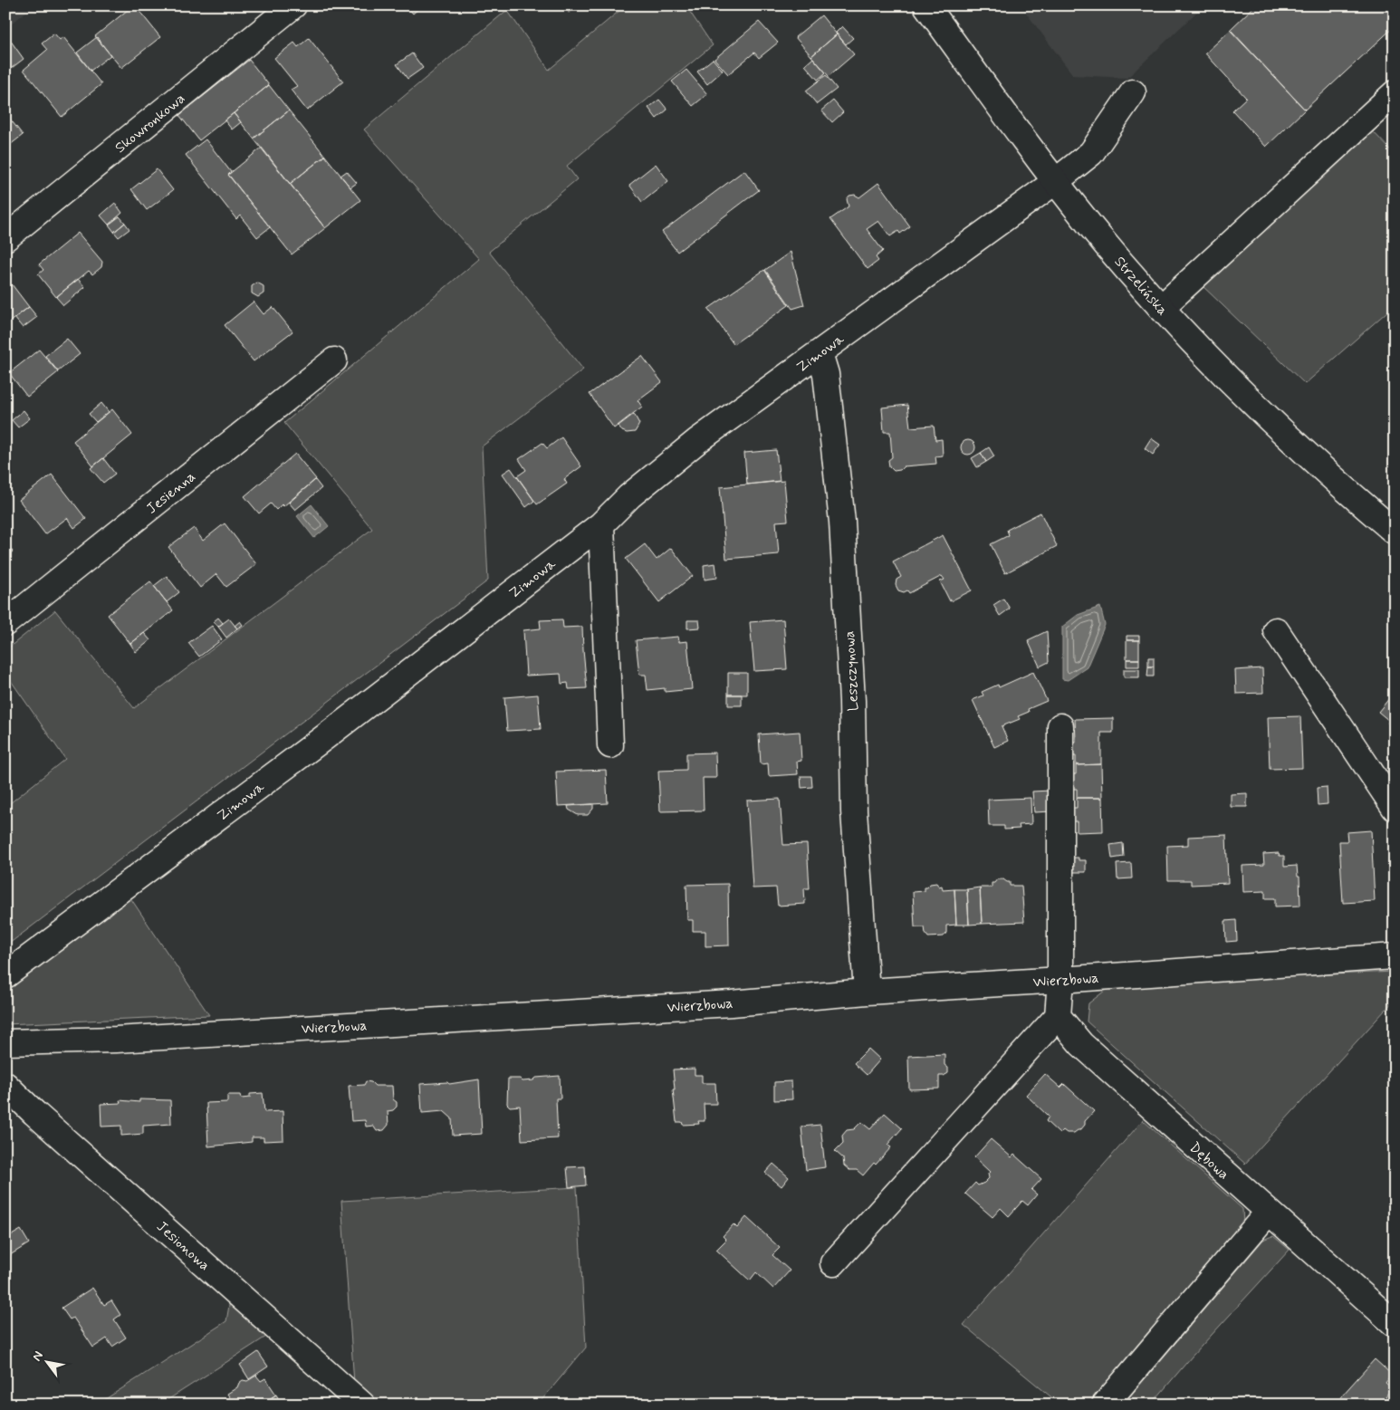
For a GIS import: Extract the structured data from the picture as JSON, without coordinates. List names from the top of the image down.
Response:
{
  "streets": {
    "street": [
      "Skowronkowa",
      "Strzelińska",
      "Zimowa",
      "Jesienna",
      "Leszczynowa",
      "Wierzbowa",
      "Dębowa",
      "Jesionowa"
    ]
  },
  "crossings": [
    ["Strzelińska", "Zimowa"],
    ["Zimowa", "Leszczynowa"],
    ["Leszczynowa", "Wierzbowa"]
  ],
  "north": "top left"
}
